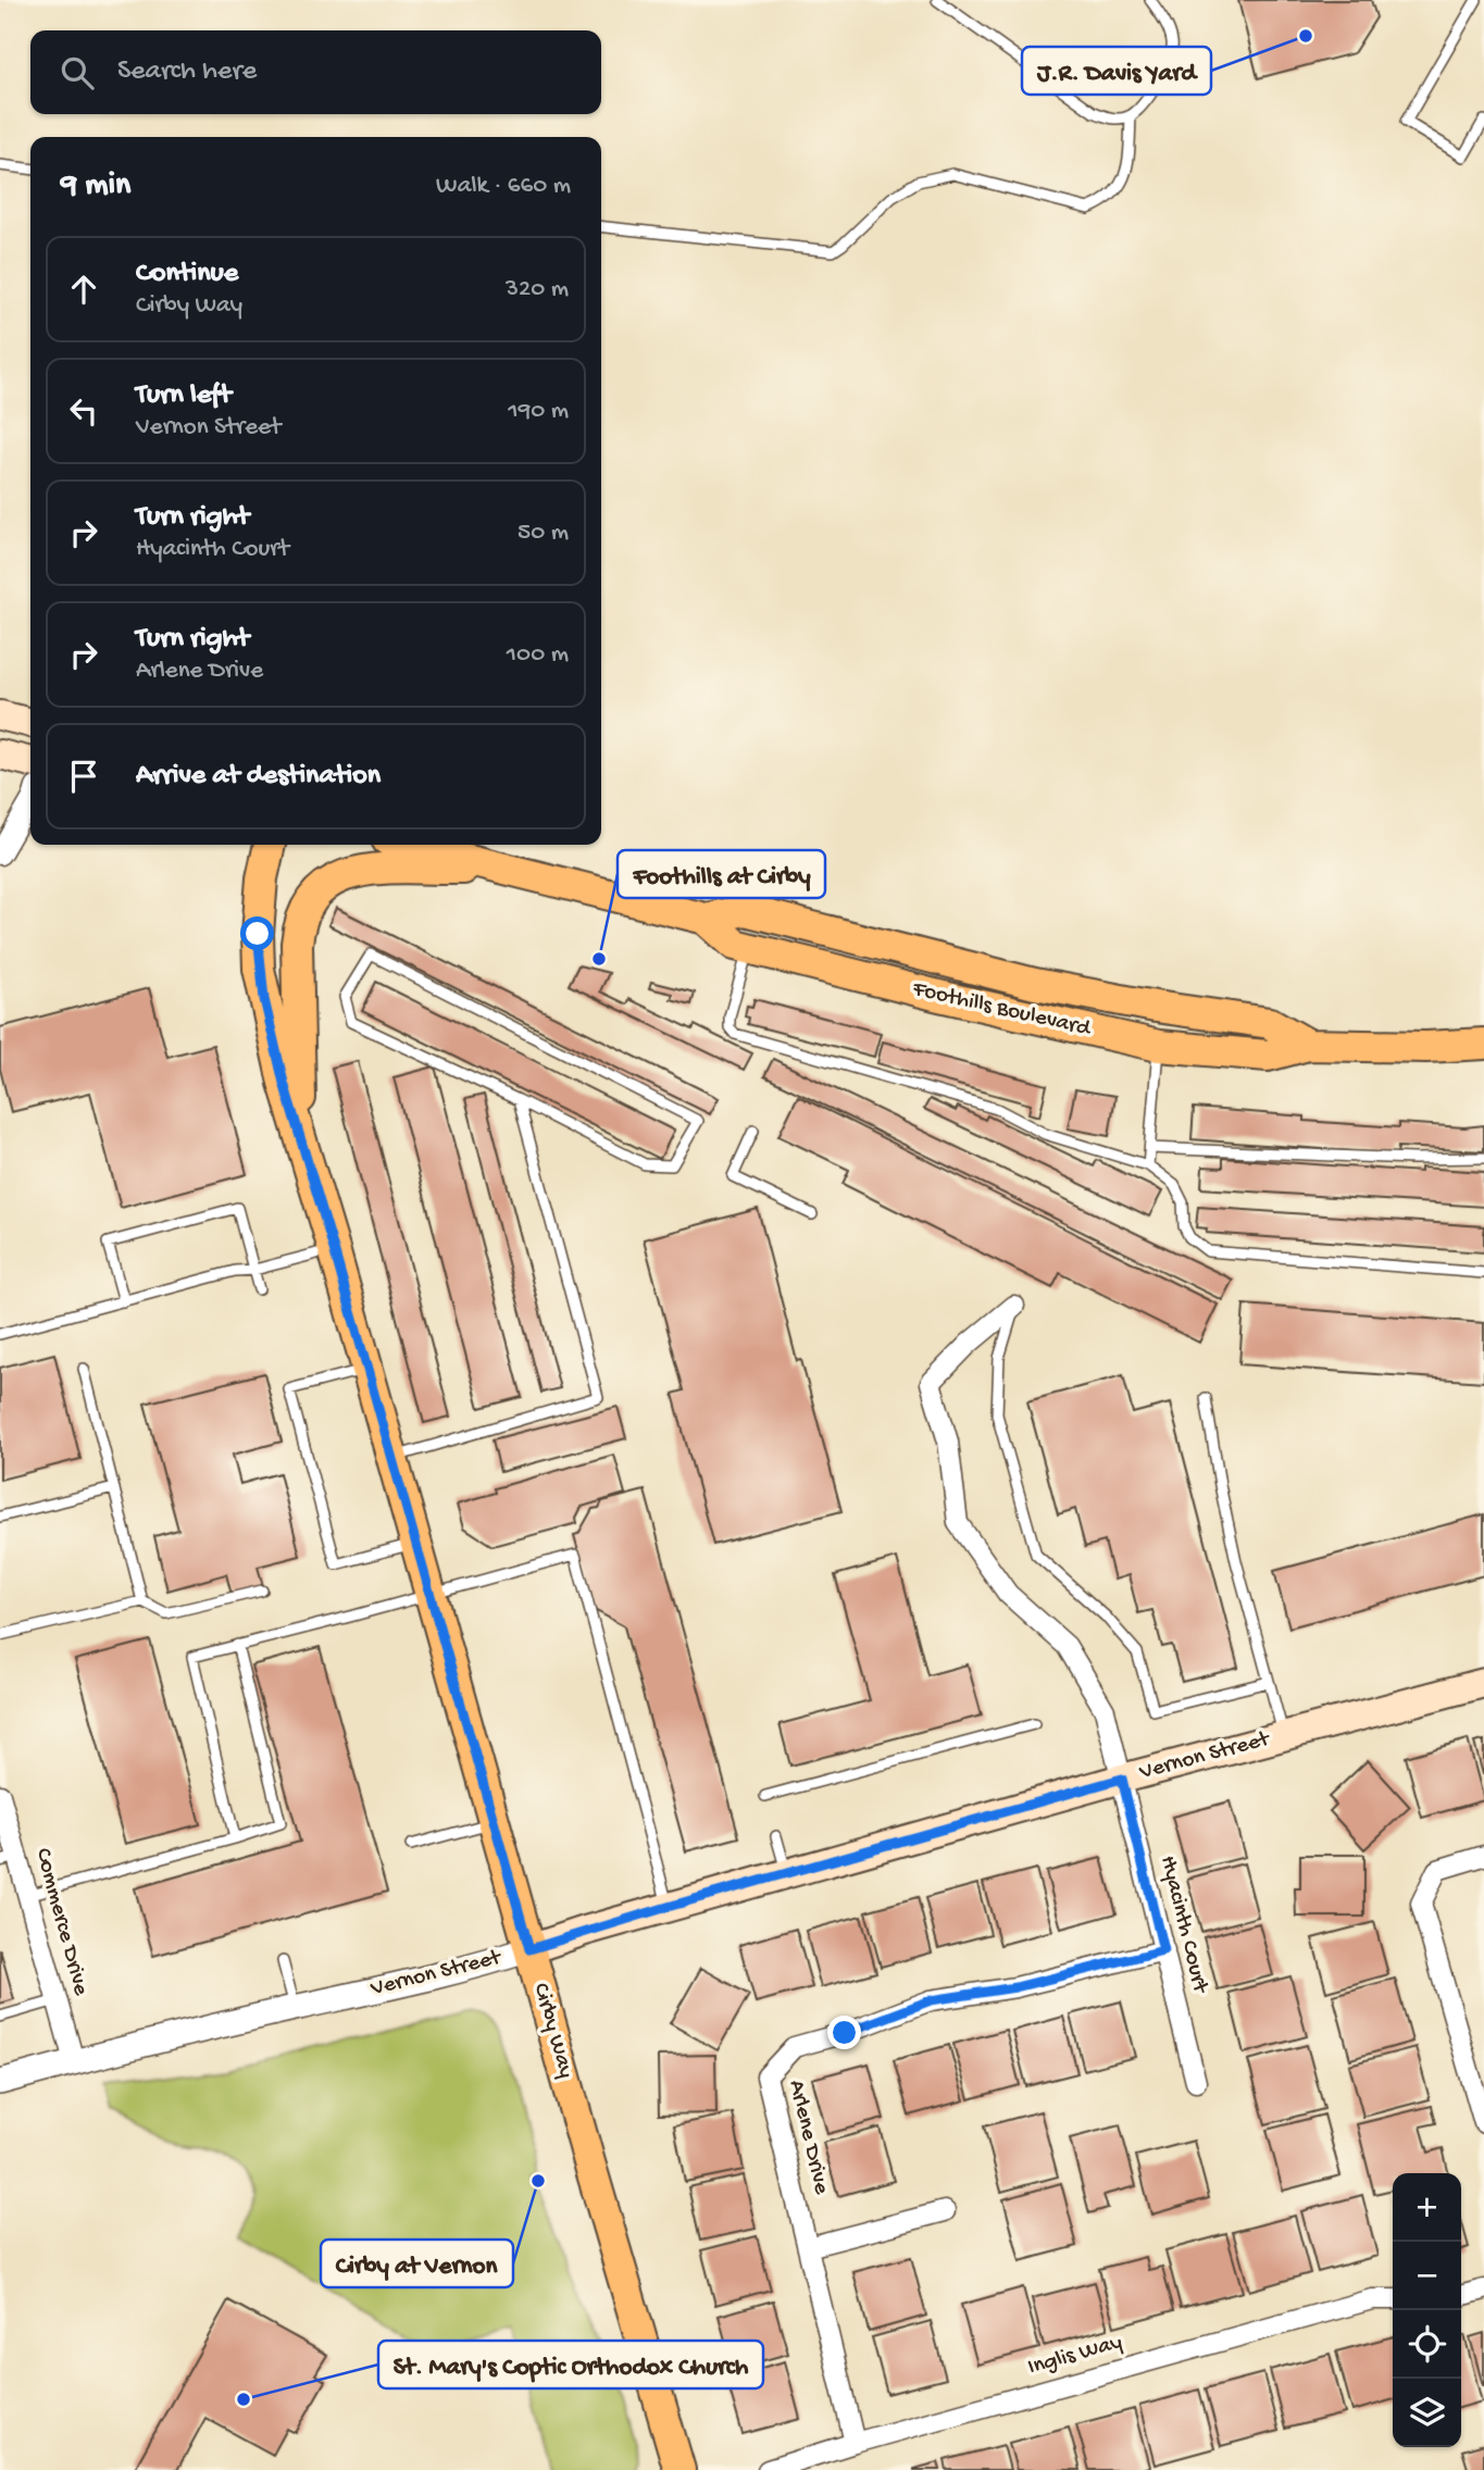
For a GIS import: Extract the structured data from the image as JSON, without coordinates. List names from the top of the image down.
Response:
{
  "streets": {
    "main road": ["Foothills Boulevard", "Vernon Street", "Cirby Way"],
    "street": [
      "Commerce Drive",
      "Hyacinth Court",
      "Arlene Drive",
      "Inglis Way"
    ]
  },
  "crossings": [
    ["Vernon Street", "Commerce Drive"],
    ["Vernon Street", "Hyacinth Court"],
    ["Vernon Street", "Cirby Way"],
    ["Hyacinth Court", "Arlene Drive"],
    ["Arlene Drive", "Inglis Way"]
  ],
  "places": [
    "J.R. Davis Yard",
    "Foothills at Cirby",
    "Cirby at Vernon",
    "St. Mary's Coptic Orthodox Church"
  ],
  "page": {
    "search": "Search here",
    "heading": ["9 min", "Walk · 660 m"],
    "list": [
      ["Continue", "Cirby Way", "320 m"],
      ["Turn left", "Vernon Street", "190 m"],
      ["Turn right", "Hyacinth Court", "50 m"],
      ["Turn right", "Arlene Drive", "100 m"],
      "Arrive at destination"
    ],
    "map_buttons": ["+", "−"]
  }
}
